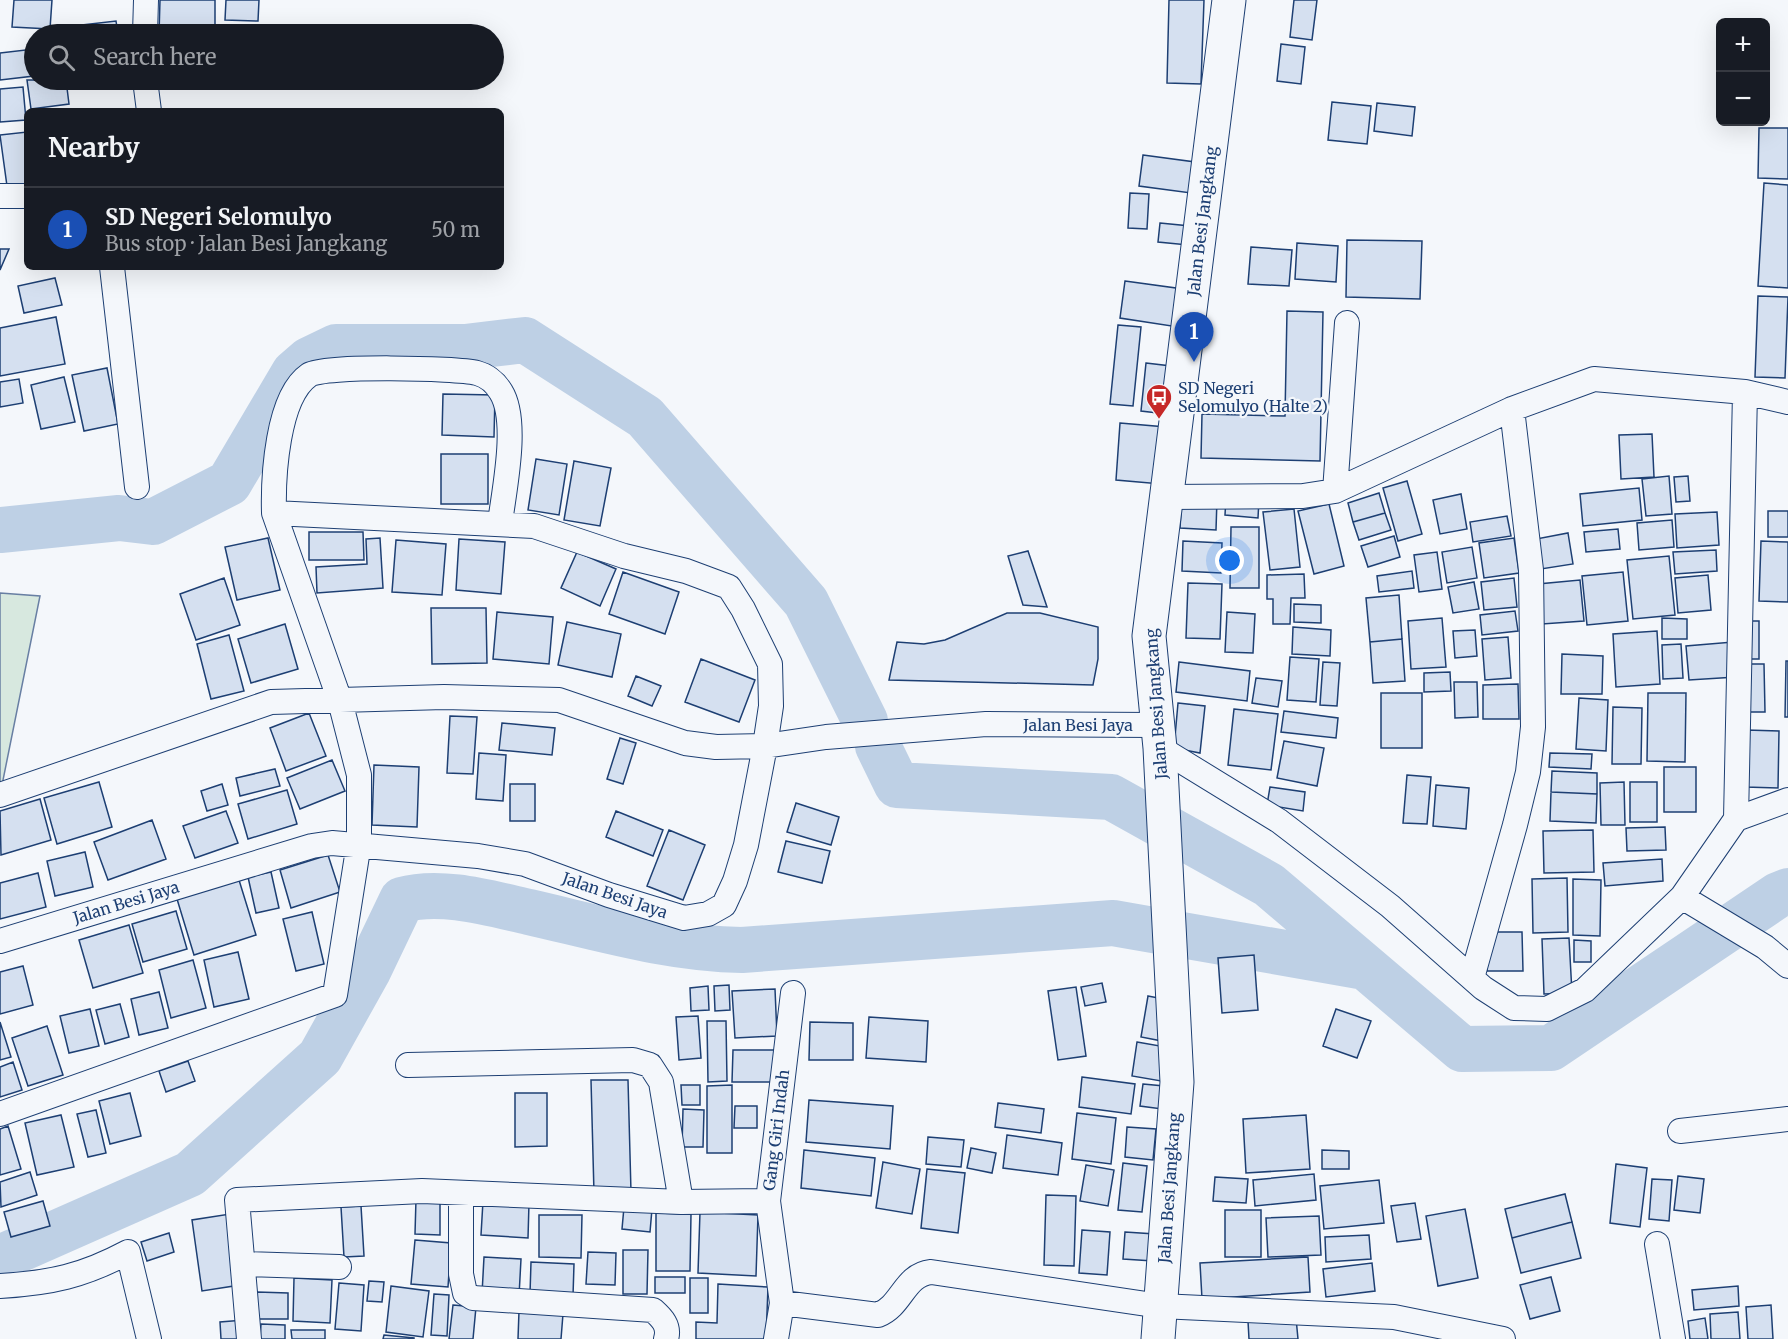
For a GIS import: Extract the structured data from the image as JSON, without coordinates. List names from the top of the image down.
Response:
{
  "streets": {
    "main road": ["Jalan Besi Jangkang"],
    "street": ["Jalan Besi Jaya", "Gang Giri Indah"]
  },
  "crossings": [
    ["Jalan Besi Jangkang", "Jalan Besi Jaya"]
  ],
  "places": {
    "bus stop": ["SD Negeri Selomulyo (Halte 2)"]
  },
  "page": {
    "map_buttons": ["+", "−"],
    "search": "Search here",
    "heading": "Nearby",
    "list": [
      {
        "mark": "1",
        "name": "SD Negeri Selomulyo",
        "note": "Bus stop · Jalan Besi Jangkang",
        "value": "50 m"
      }
    ],
    "pins": "1"
  }
}
